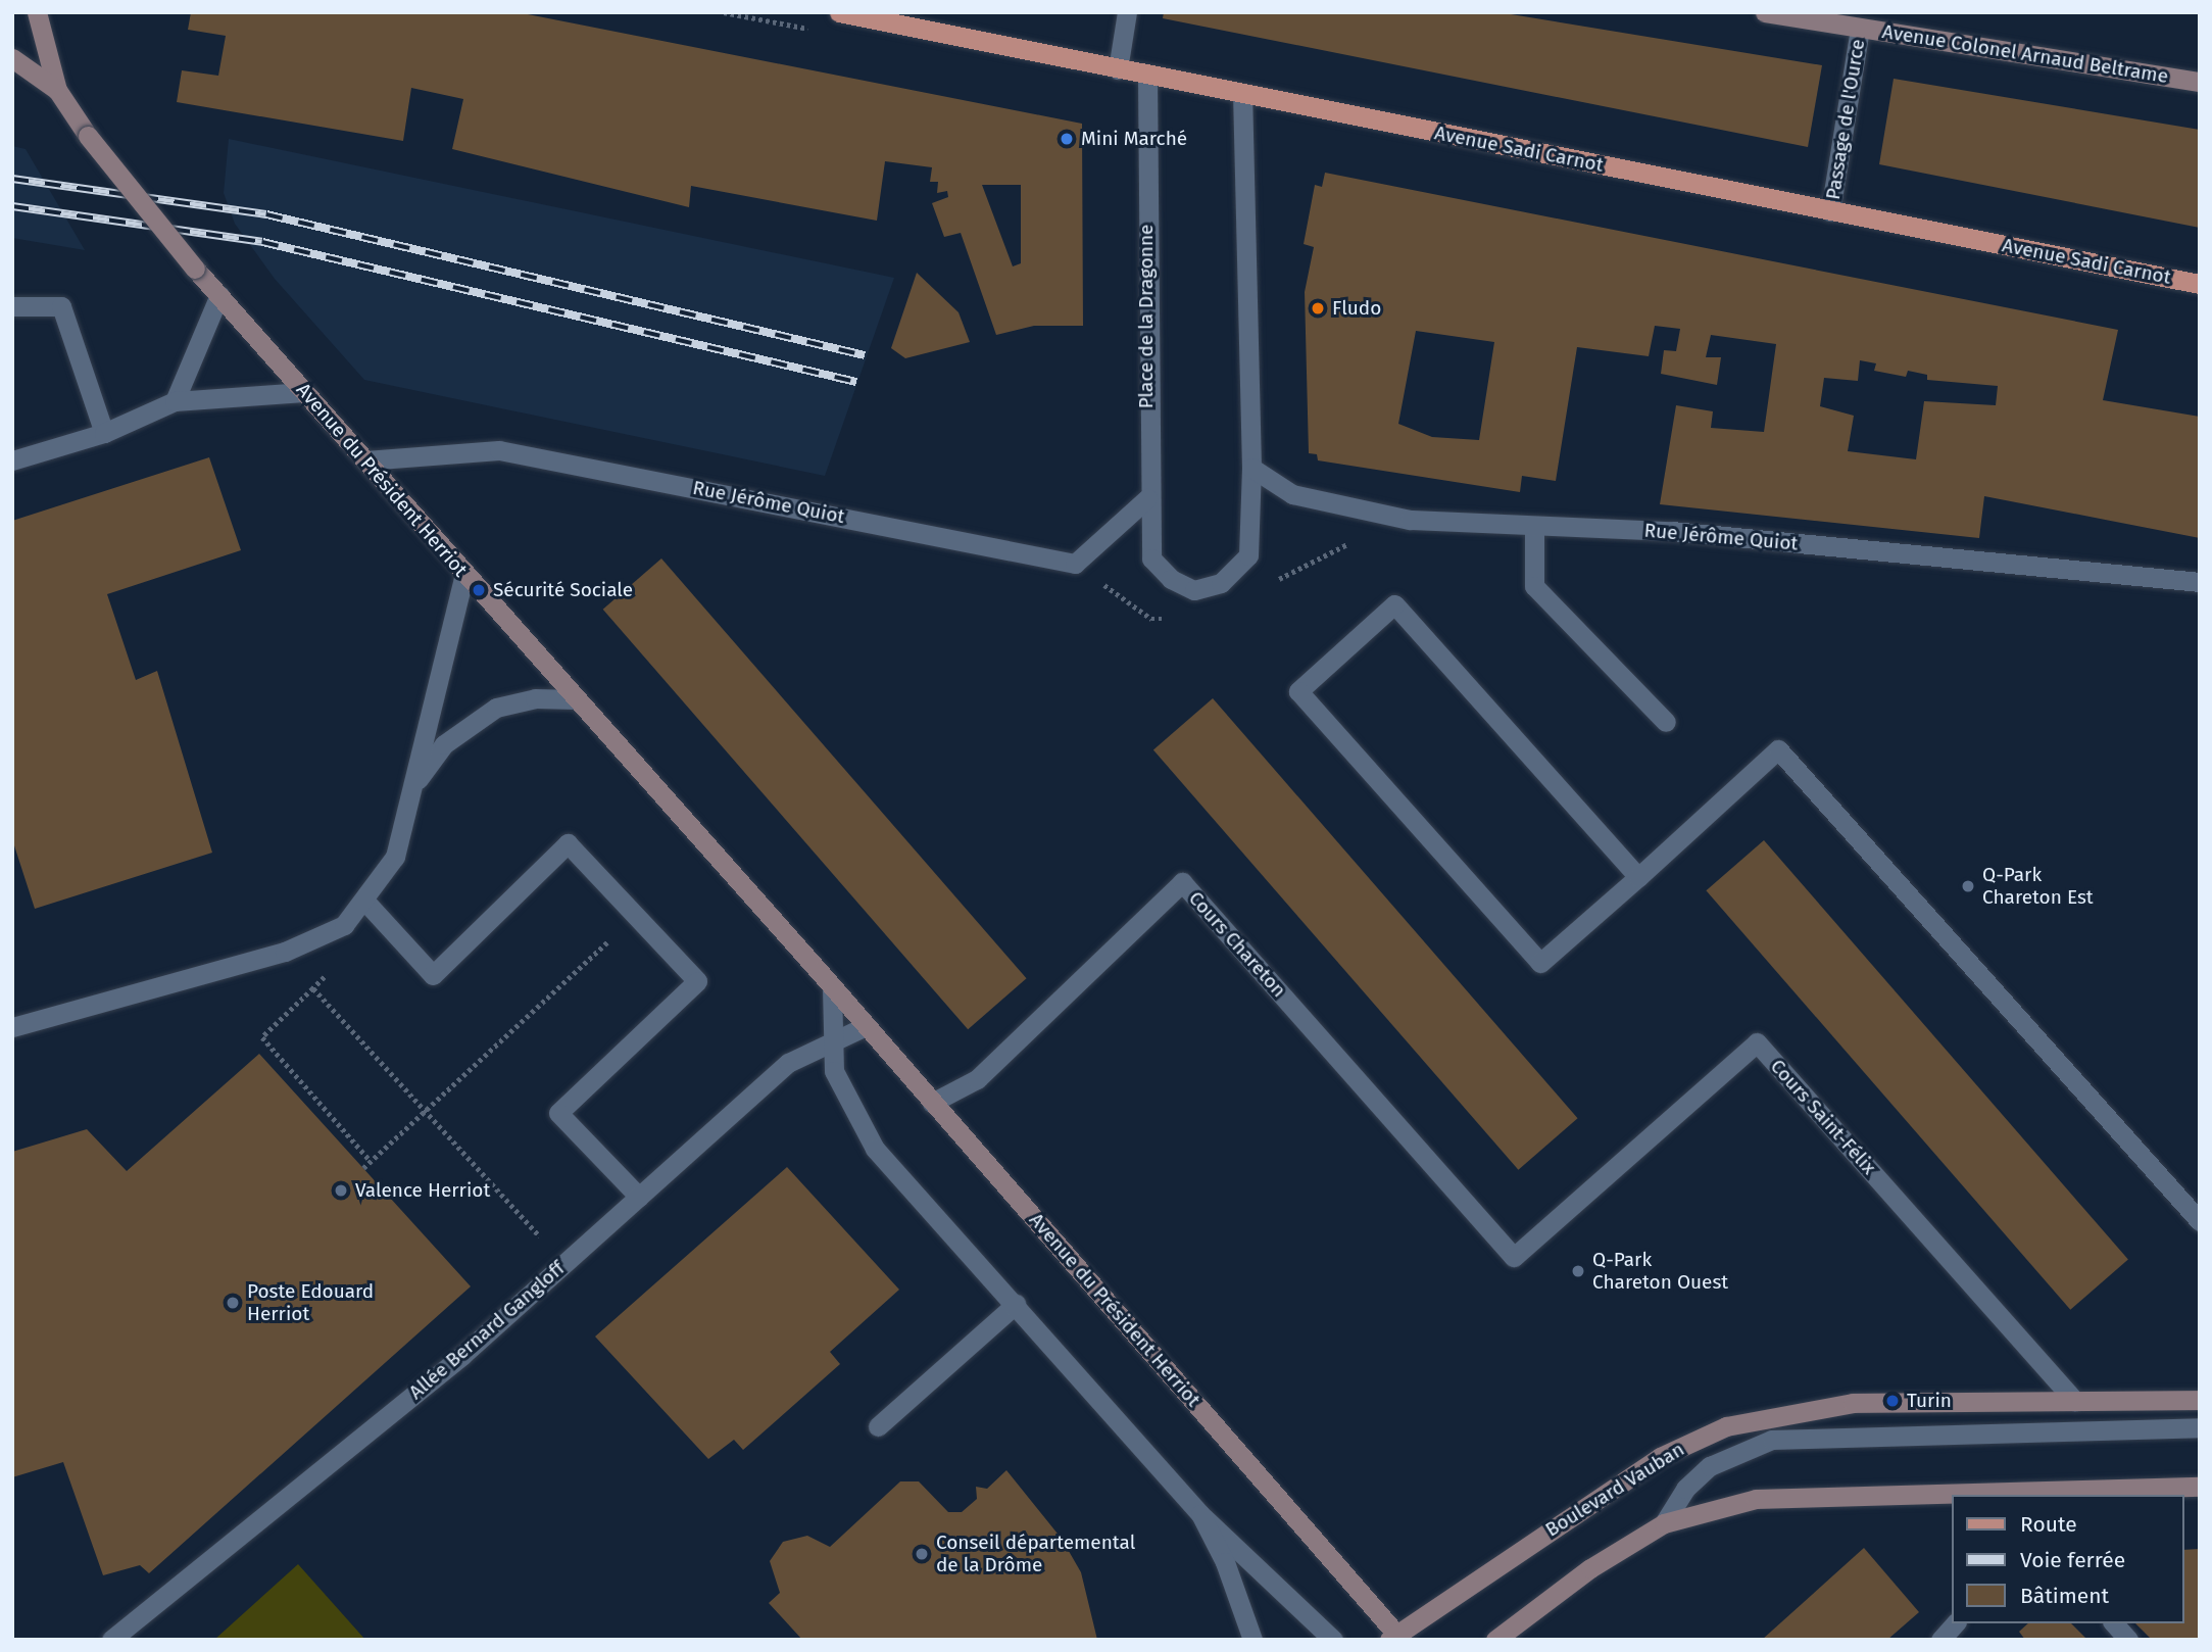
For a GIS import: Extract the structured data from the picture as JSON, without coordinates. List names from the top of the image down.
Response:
{
  "streets": {
    "main road": [
      "Avenue Colonel Arnaud Beltrame",
      "Avenue Sadi Carnot",
      "Avenue du Président Herriot",
      "Boulevard Vauban"
    ],
    "street": [
      "Passage de l'Ource",
      "Place de la Dragonne",
      "Rue Jérôme Quiot",
      "Cours Chareton",
      "Cours Saint-Félix",
      "Allée Bernard Gangloff"
    ]
  },
  "crossings": [
    ["Avenue Colonel Arnaud Beltrame", "Passage de l'Ource"],
    ["Passage de l'Ource", "Avenue Sadi Carnot"],
    ["Avenue Sadi Carnot", "Place de la Dragonne"],
    ["Place de la Dragonne", "Rue Jérôme Quiot"],
    ["Avenue du Président Herriot", "Rue Jérôme Quiot"],
    ["Avenue du Président Herriot", "Cours Chareton"],
    ["Avenue du Président Herriot", "Allée Bernard Gangloff"],
    ["Avenue du Président Herriot", "Boulevard Vauban"],
    ["Cours Chareton", "Cours Saint-Félix"],
    ["Cours Saint-Félix", "Boulevard Vauban"]
  ],
  "places": [
    "Mini Marché",
    "Fludo",
    "Sécurité Sociale",
    "Q-Park Chareton Est",
    "Valence Herriot",
    "Q-Park Chareton Ouest",
    "Poste Edouard Herriot",
    "Turin",
    "Conseil départemental de la Drôme"
  ],
  "legend": ["Route", "Voie ferrée", "Bâtiment"]
}
